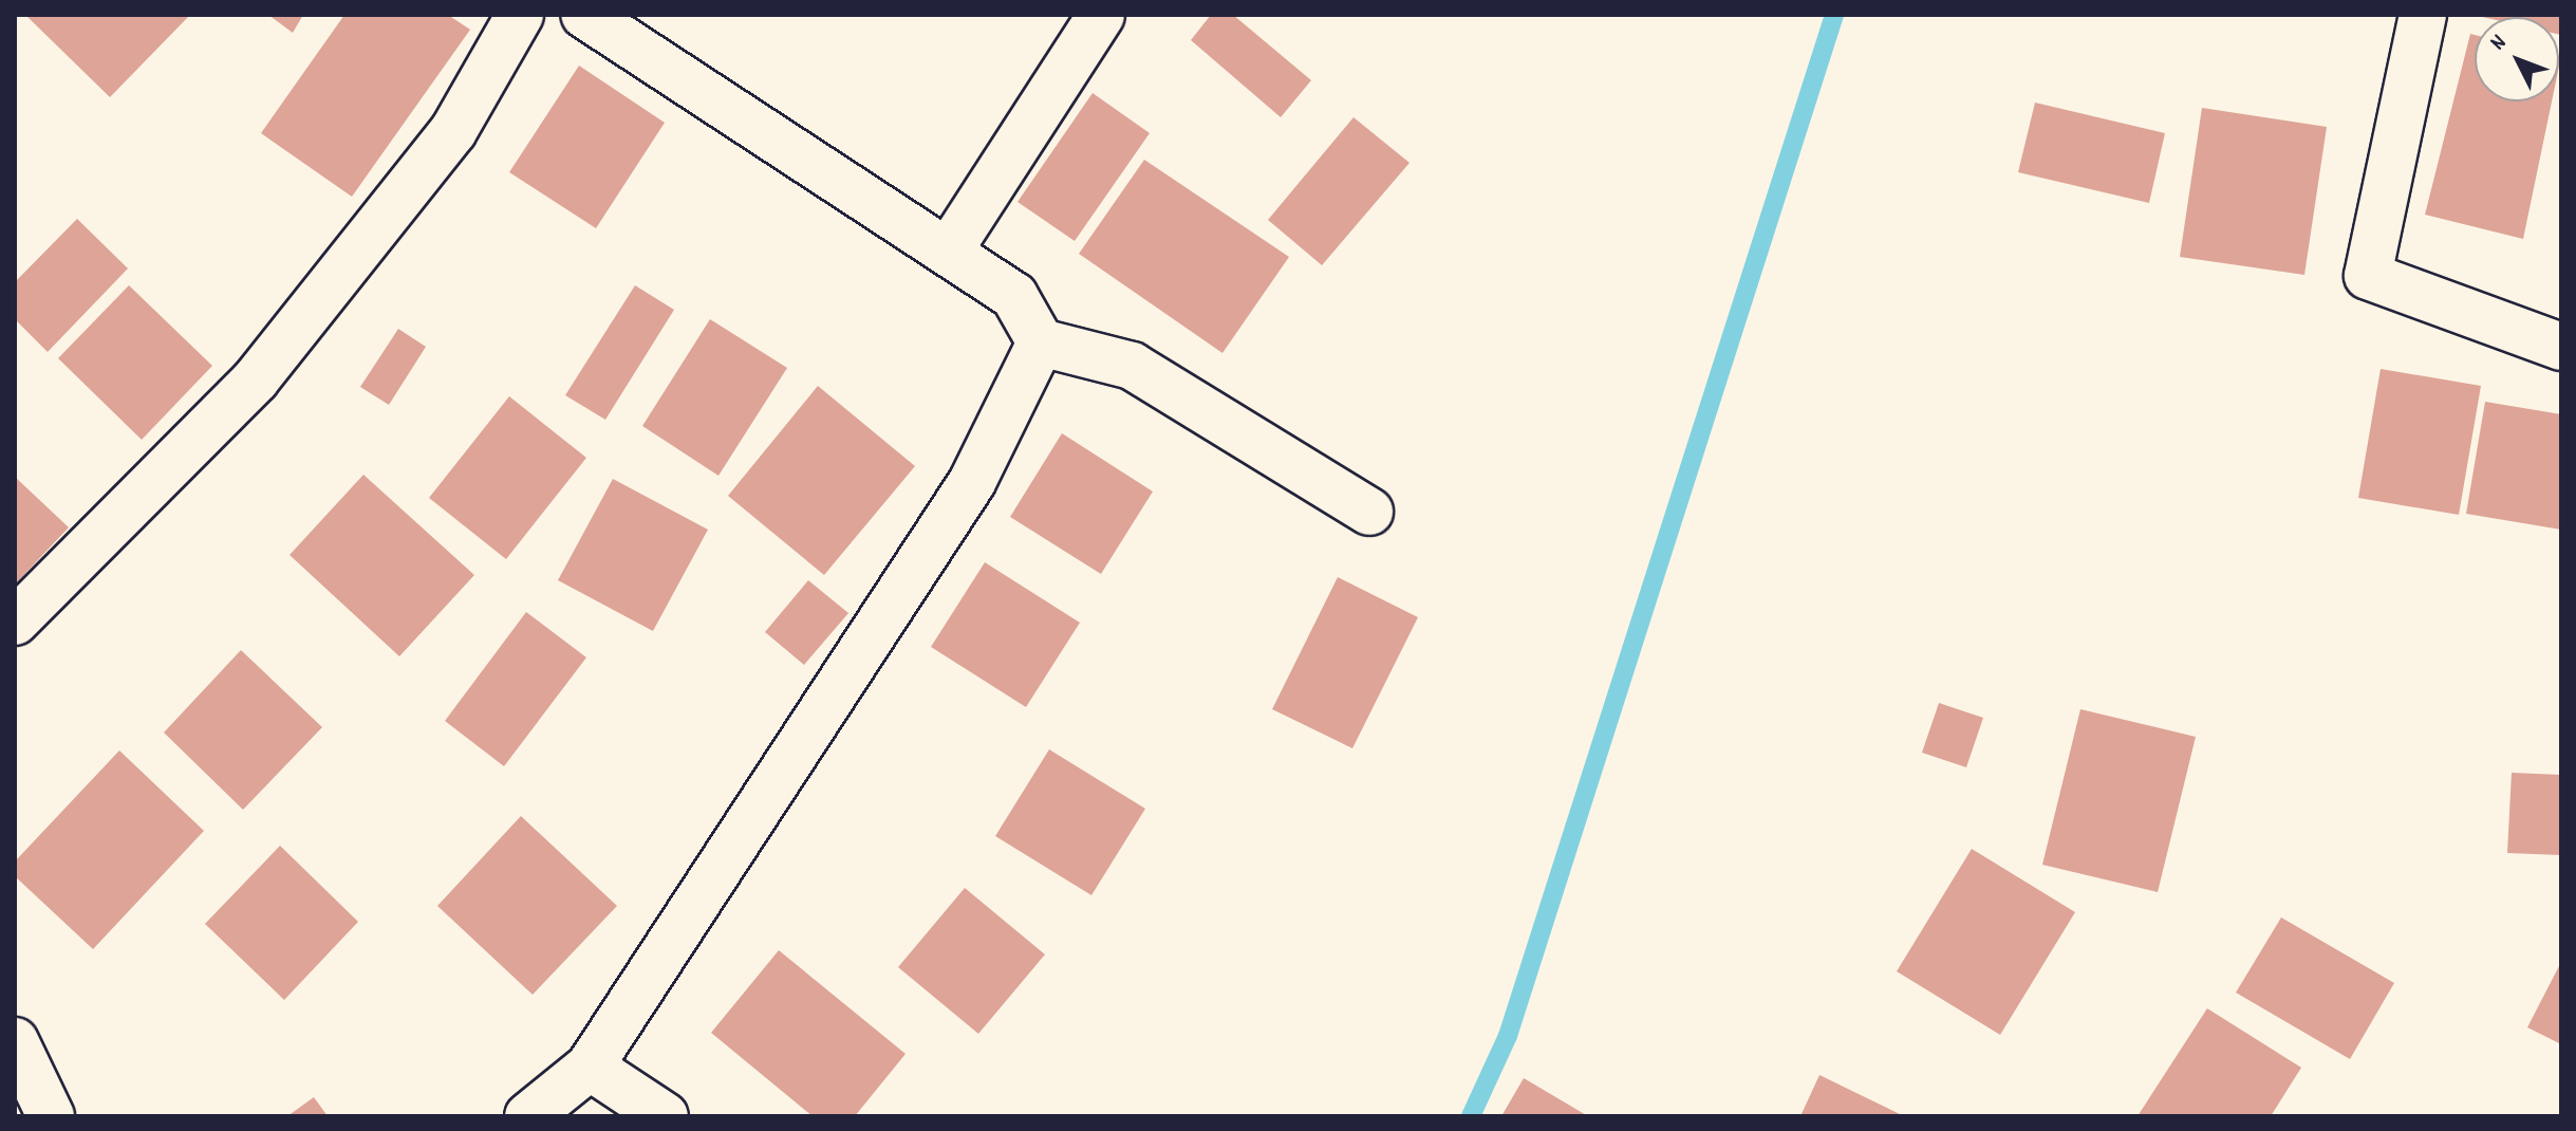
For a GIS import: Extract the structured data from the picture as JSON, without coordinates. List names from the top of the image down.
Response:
{
  "north": "top left"
}
